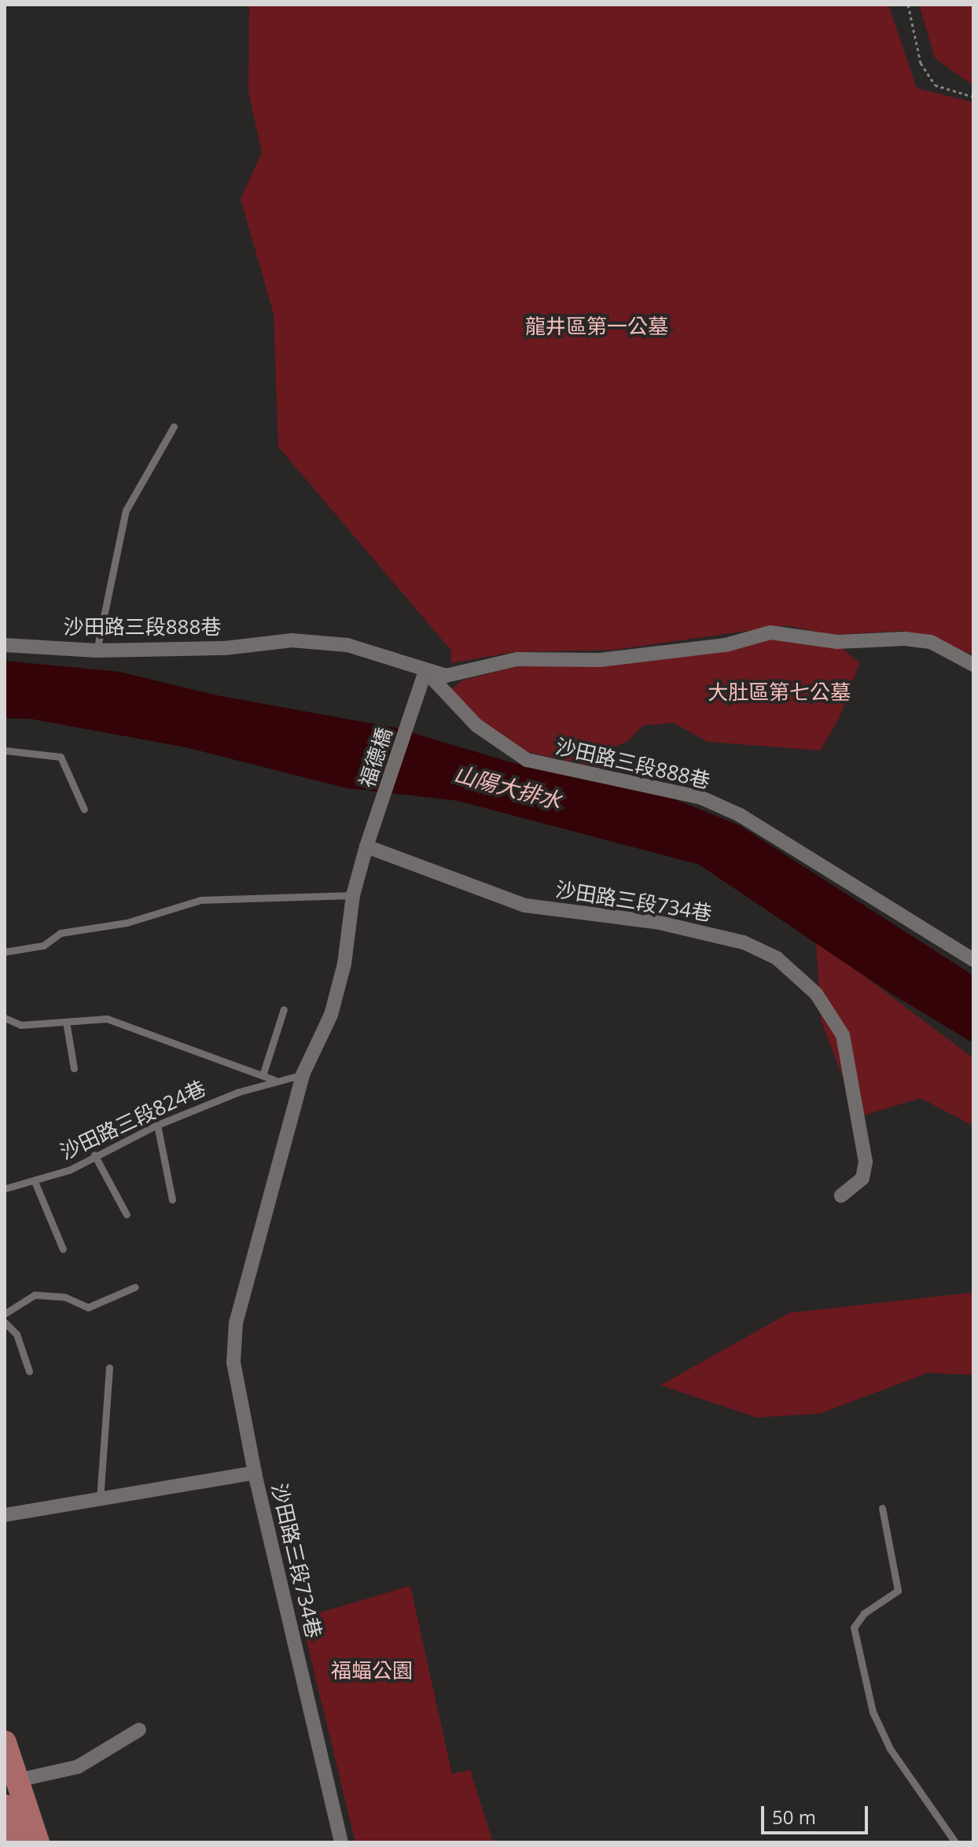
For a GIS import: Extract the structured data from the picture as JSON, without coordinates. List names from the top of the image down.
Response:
{
  "streets": {
    "street": ["沙田路三段888巷", "福德橋", "沙田路三段734巷"],
    "lane": ["沙田路三段824巷"]
  },
  "crossings": [
    ["沙田路三段888巷", "福德橋"],
    ["福德橋", "沙田路三段734巷"],
    ["沙田路三段734巷", "沙田路三段824巷"]
  ],
  "water": ["山陽大排水"],
  "parks": ["龍井區第一公墓", "大肚區第七公墓", "福蝠公園"],
  "scale_bar": "50 m"
}
